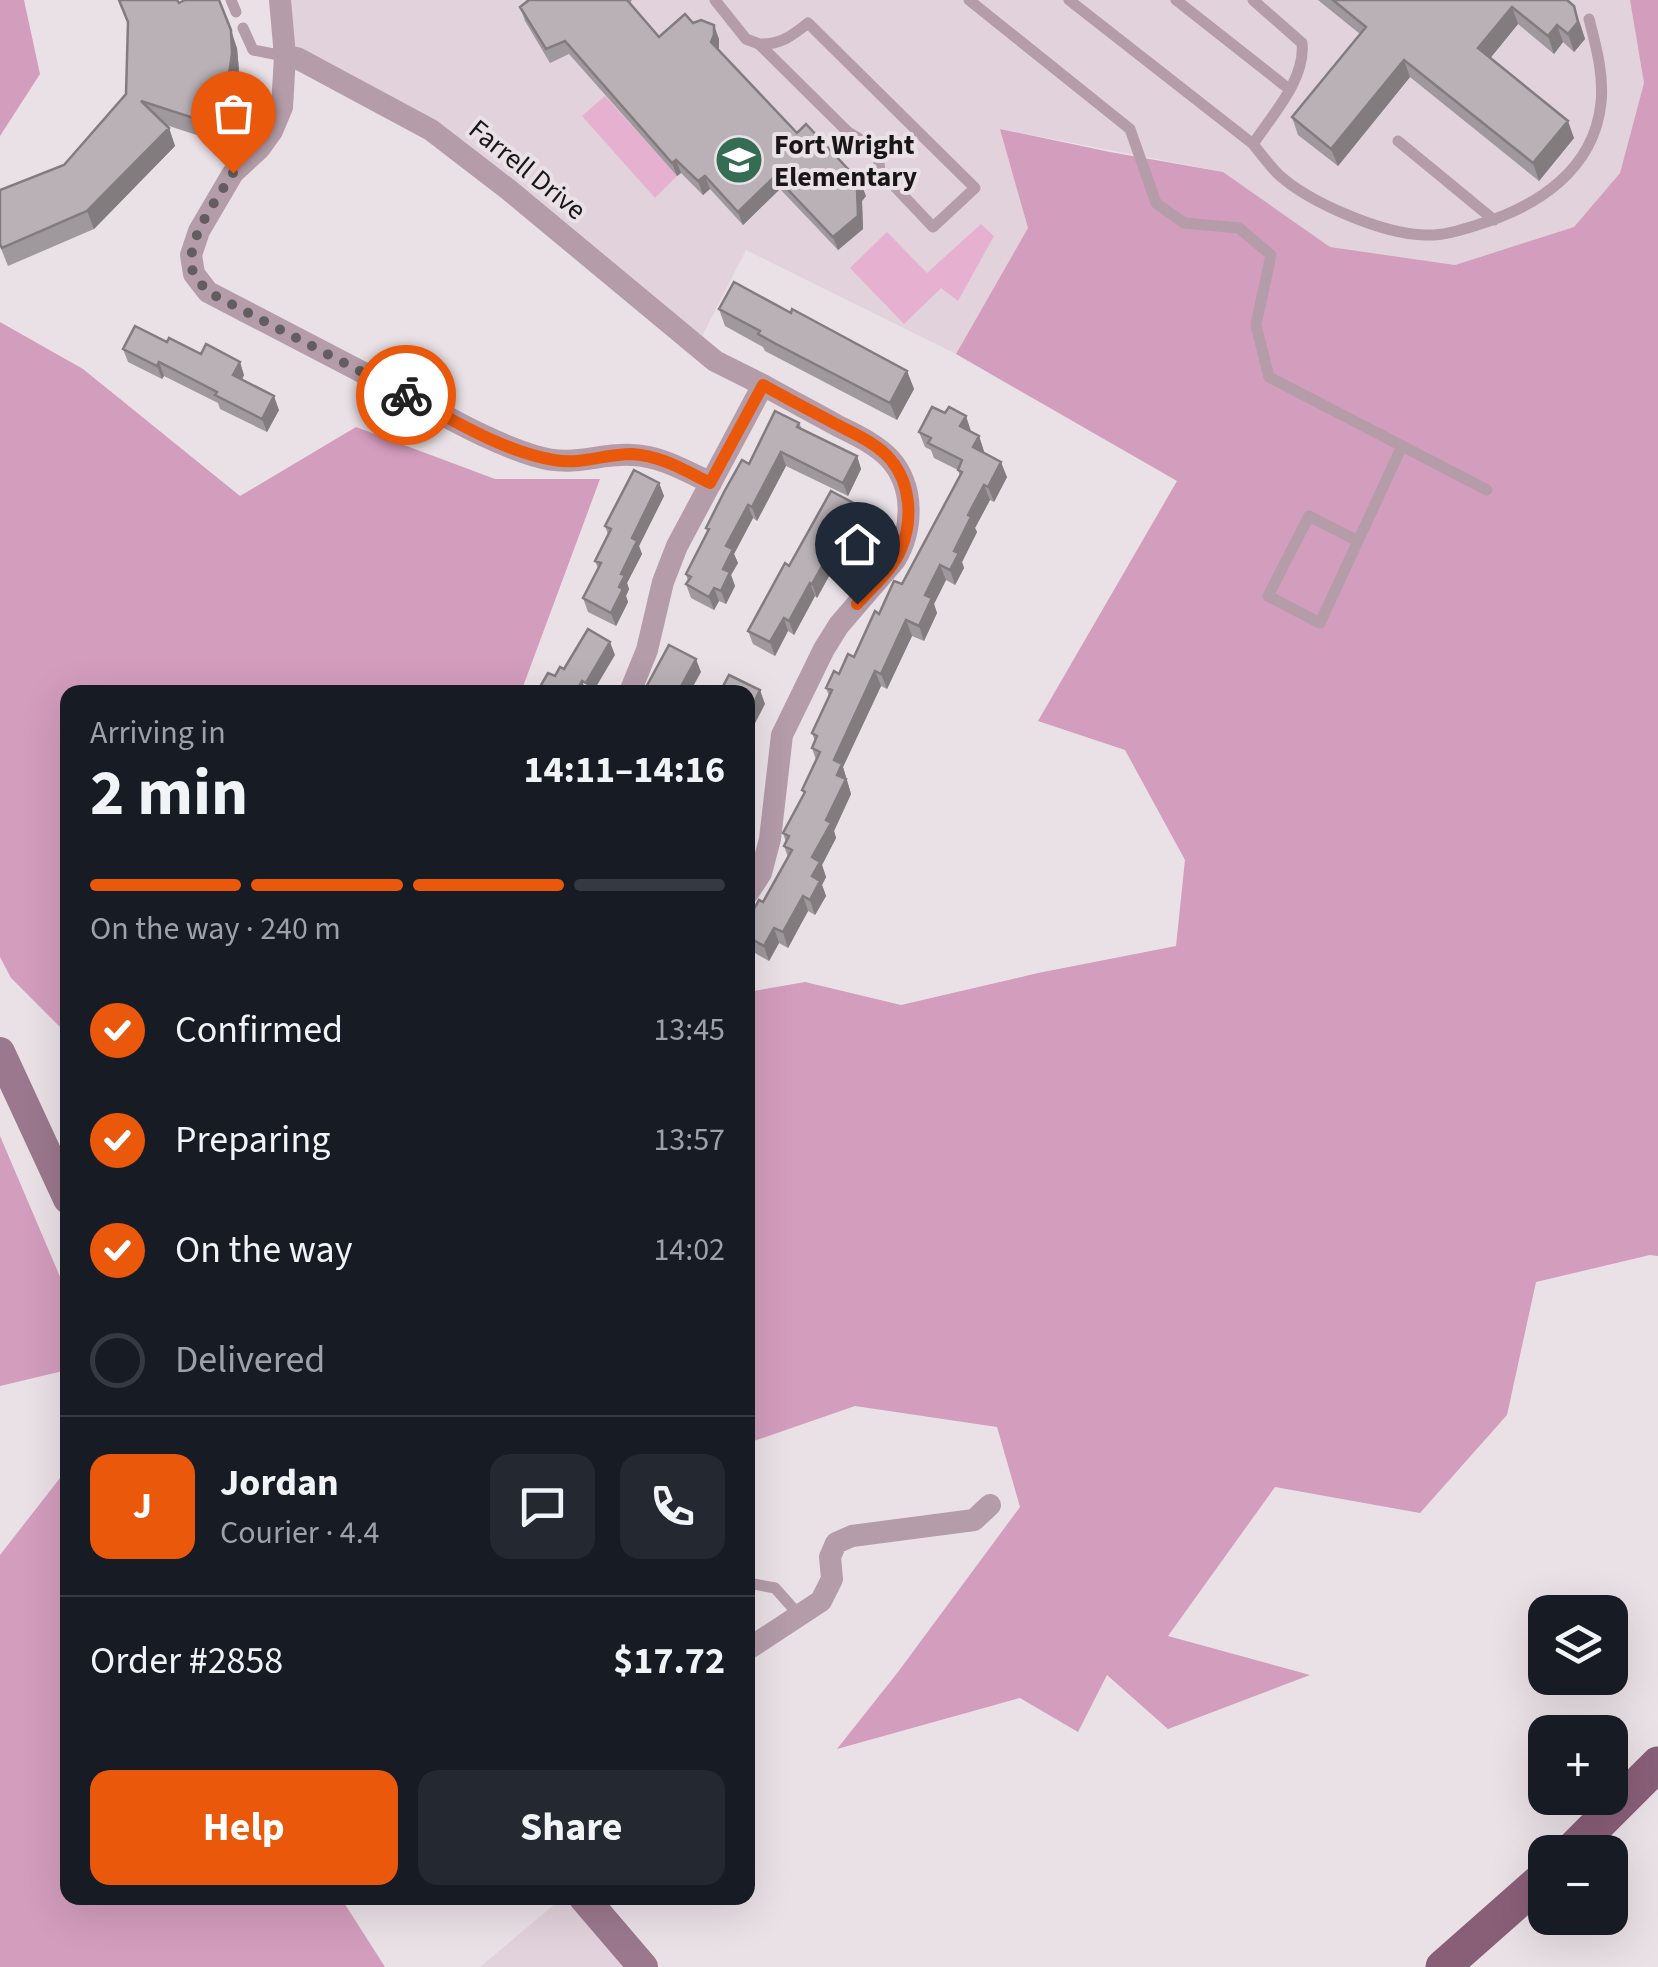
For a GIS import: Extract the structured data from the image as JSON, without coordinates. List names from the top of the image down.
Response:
{
  "streets": {
    "street": ["Farrell Drive"]
  },
  "places": {
    "school or university": ["Fort Wright Elementary"]
  },
  "page": {
    "heading": ["2 min", "Arriving in", "14:11–14:16"],
    "panel": [
      "Jordan",
      "Courier · 4.4",
      "Order #2858",
      "$17.72"
    ],
    "bar": "On the way · 240 m",
    "list": [
      ["Confirmed", "13:45"],
      ["Preparing", "13:57"],
      ["On the way", "14:02"],
      "Delivered"
    ],
    "round": "J",
    "map_buttons": ["+", "−"],
    "buttons": ["Help", "Share"]
  }
}
